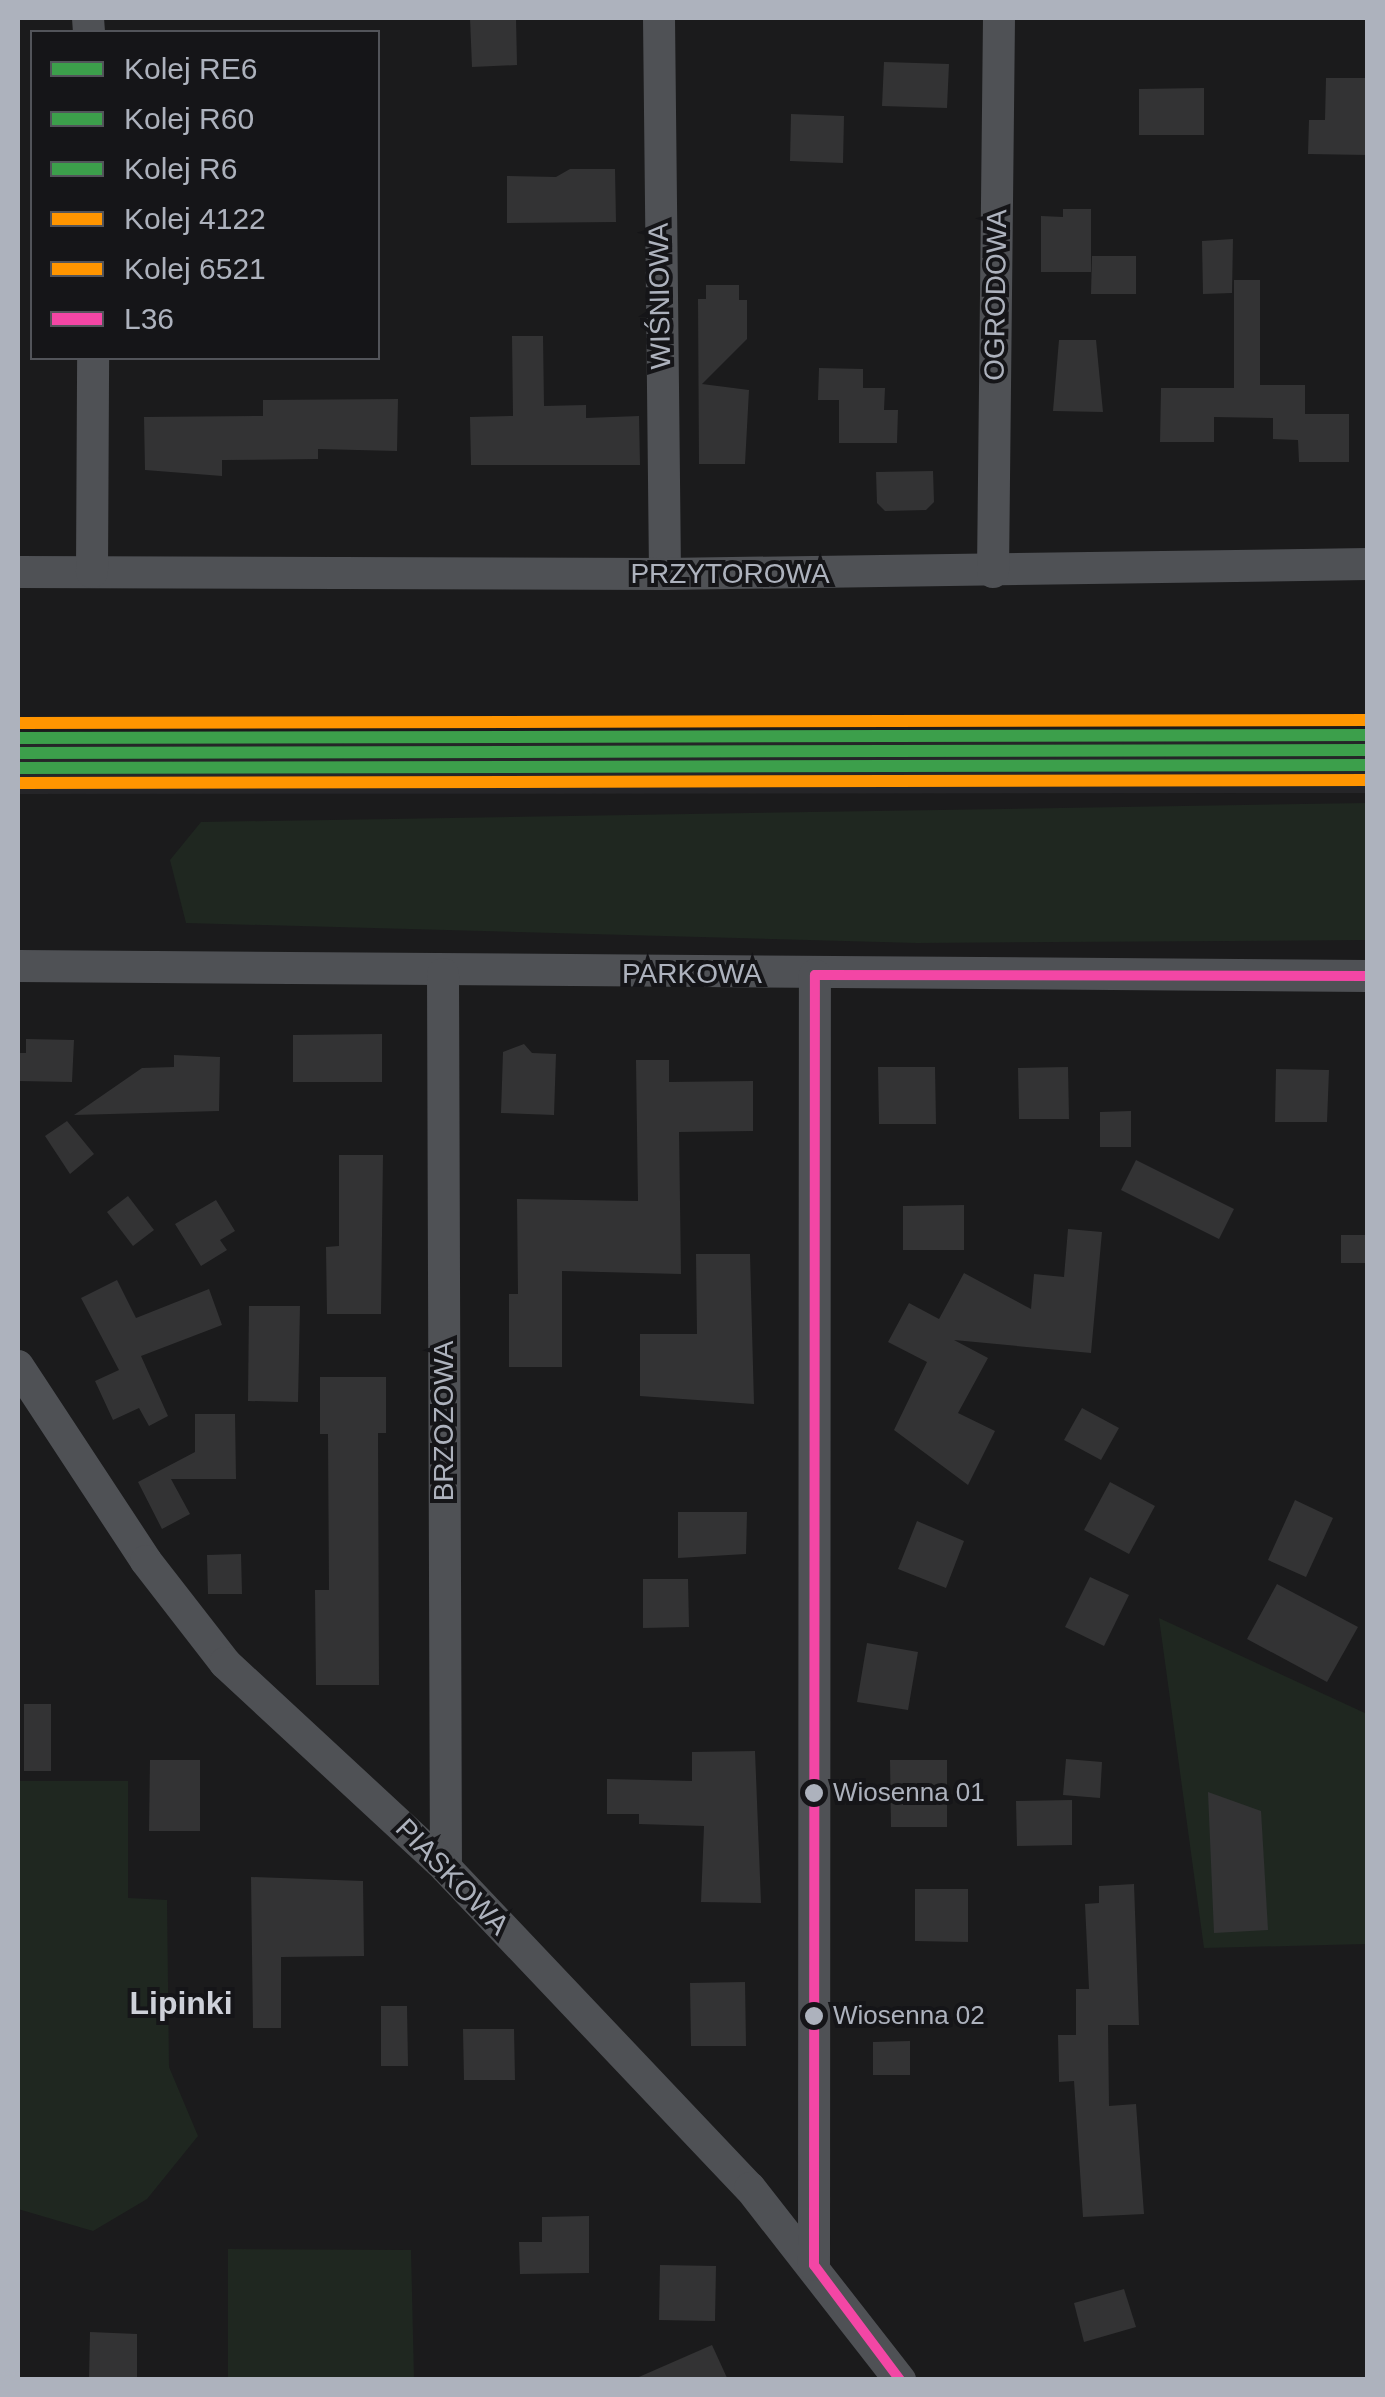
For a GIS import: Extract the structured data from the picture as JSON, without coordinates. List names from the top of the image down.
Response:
{
  "streets": {
    "street": [
      "OGRODOWA",
      "WIŚNIOWA",
      "PRZYTOROWA",
      "PARKOWA",
      "BRZOZOWA",
      "PIASKOWA"
    ]
  },
  "crossings": [
    ["OGRODOWA", "PRZYTOROWA"],
    ["WIŚNIOWA", "PRZYTOROWA"],
    ["PARKOWA", "BRZOZOWA"],
    ["BRZOZOWA", "PIASKOWA"]
  ],
  "districts": ["Lipinki"],
  "places": ["Wiosenna 01", "Wiosenna 02"],
  "lines": [
    "rail line 6521",
    "rail line R6",
    "rail line RE6",
    "rail line R60",
    "rail line 4122",
    "transit line L36"
  ],
  "legend": [
    "Kolej RE6",
    "Kolej R60",
    "Kolej R6",
    "Kolej 4122",
    "Kolej 6521",
    "L36"
  ]
}
